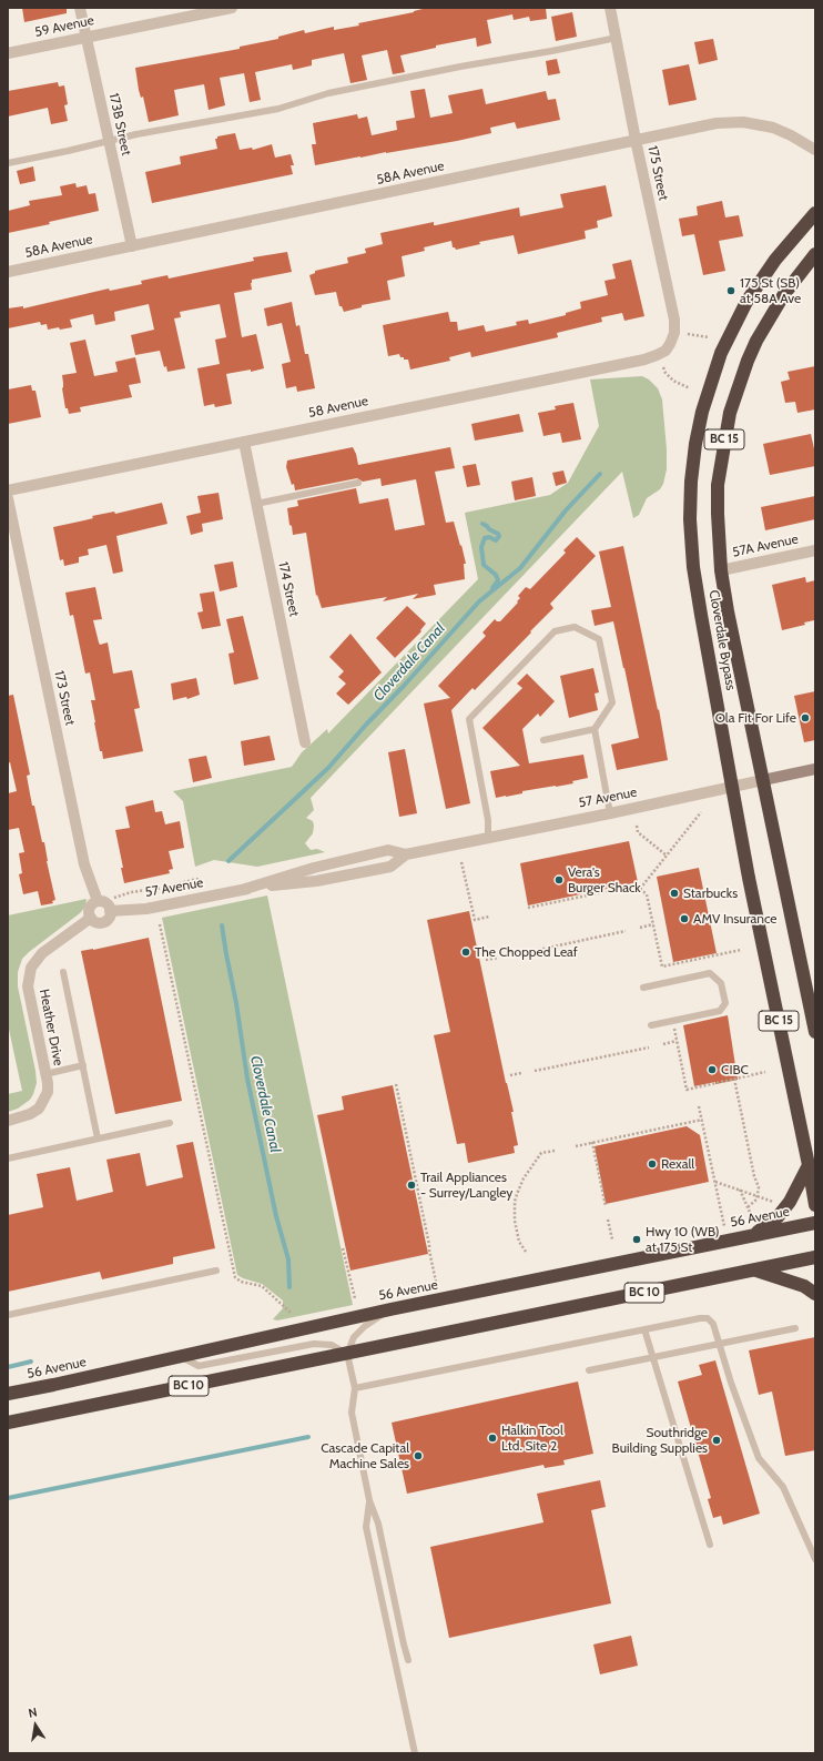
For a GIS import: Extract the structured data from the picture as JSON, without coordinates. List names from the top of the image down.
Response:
{
  "streets": {
    "highway": [
      "BC 15",
      "Cloverdale Bypass",
      "56 Avenue",
      "BC 10"
    ],
    "street": [
      "59 Avenue",
      "173B Street",
      "58A Avenue",
      "175 Street",
      "58 Avenue",
      "57A Avenue",
      "174 Street",
      "173 Street",
      "57 Avenue",
      "Heather Drive"
    ]
  },
  "crossings": [
    ["59 Avenue", "173B Street"],
    ["173B Street", "58A Avenue"],
    ["58A Avenue", "175 Street"],
    ["175 Street", "58 Avenue"],
    ["58 Avenue", "174 Street"],
    ["57A Avenue", "Cloverdale Bypass"],
    ["Cloverdale Bypass", "57 Avenue"],
    ["173 Street", "57 Avenue"],
    ["173 Street", "Heather Drive"],
    ["57 Avenue", "Heather Drive"]
  ],
  "water": ["Cloverdale Canal"],
  "places": [
    "175 St (SB) at 58A Ave",
    "Ola Fit For Life",
    "Vera's Burger Shack",
    "Starbucks",
    "AMV Insurance",
    "The Chopped Leaf",
    "CIBC",
    "Rexall",
    "Trail Appliances - Surrey/Langley",
    "Hwy 10 (WB) at 175 St",
    "Halkin Tool Ltd. Site 2",
    "Southridge Building Supplies",
    "Cascade Capital Machine Sales"
  ],
  "north": "top"
}
